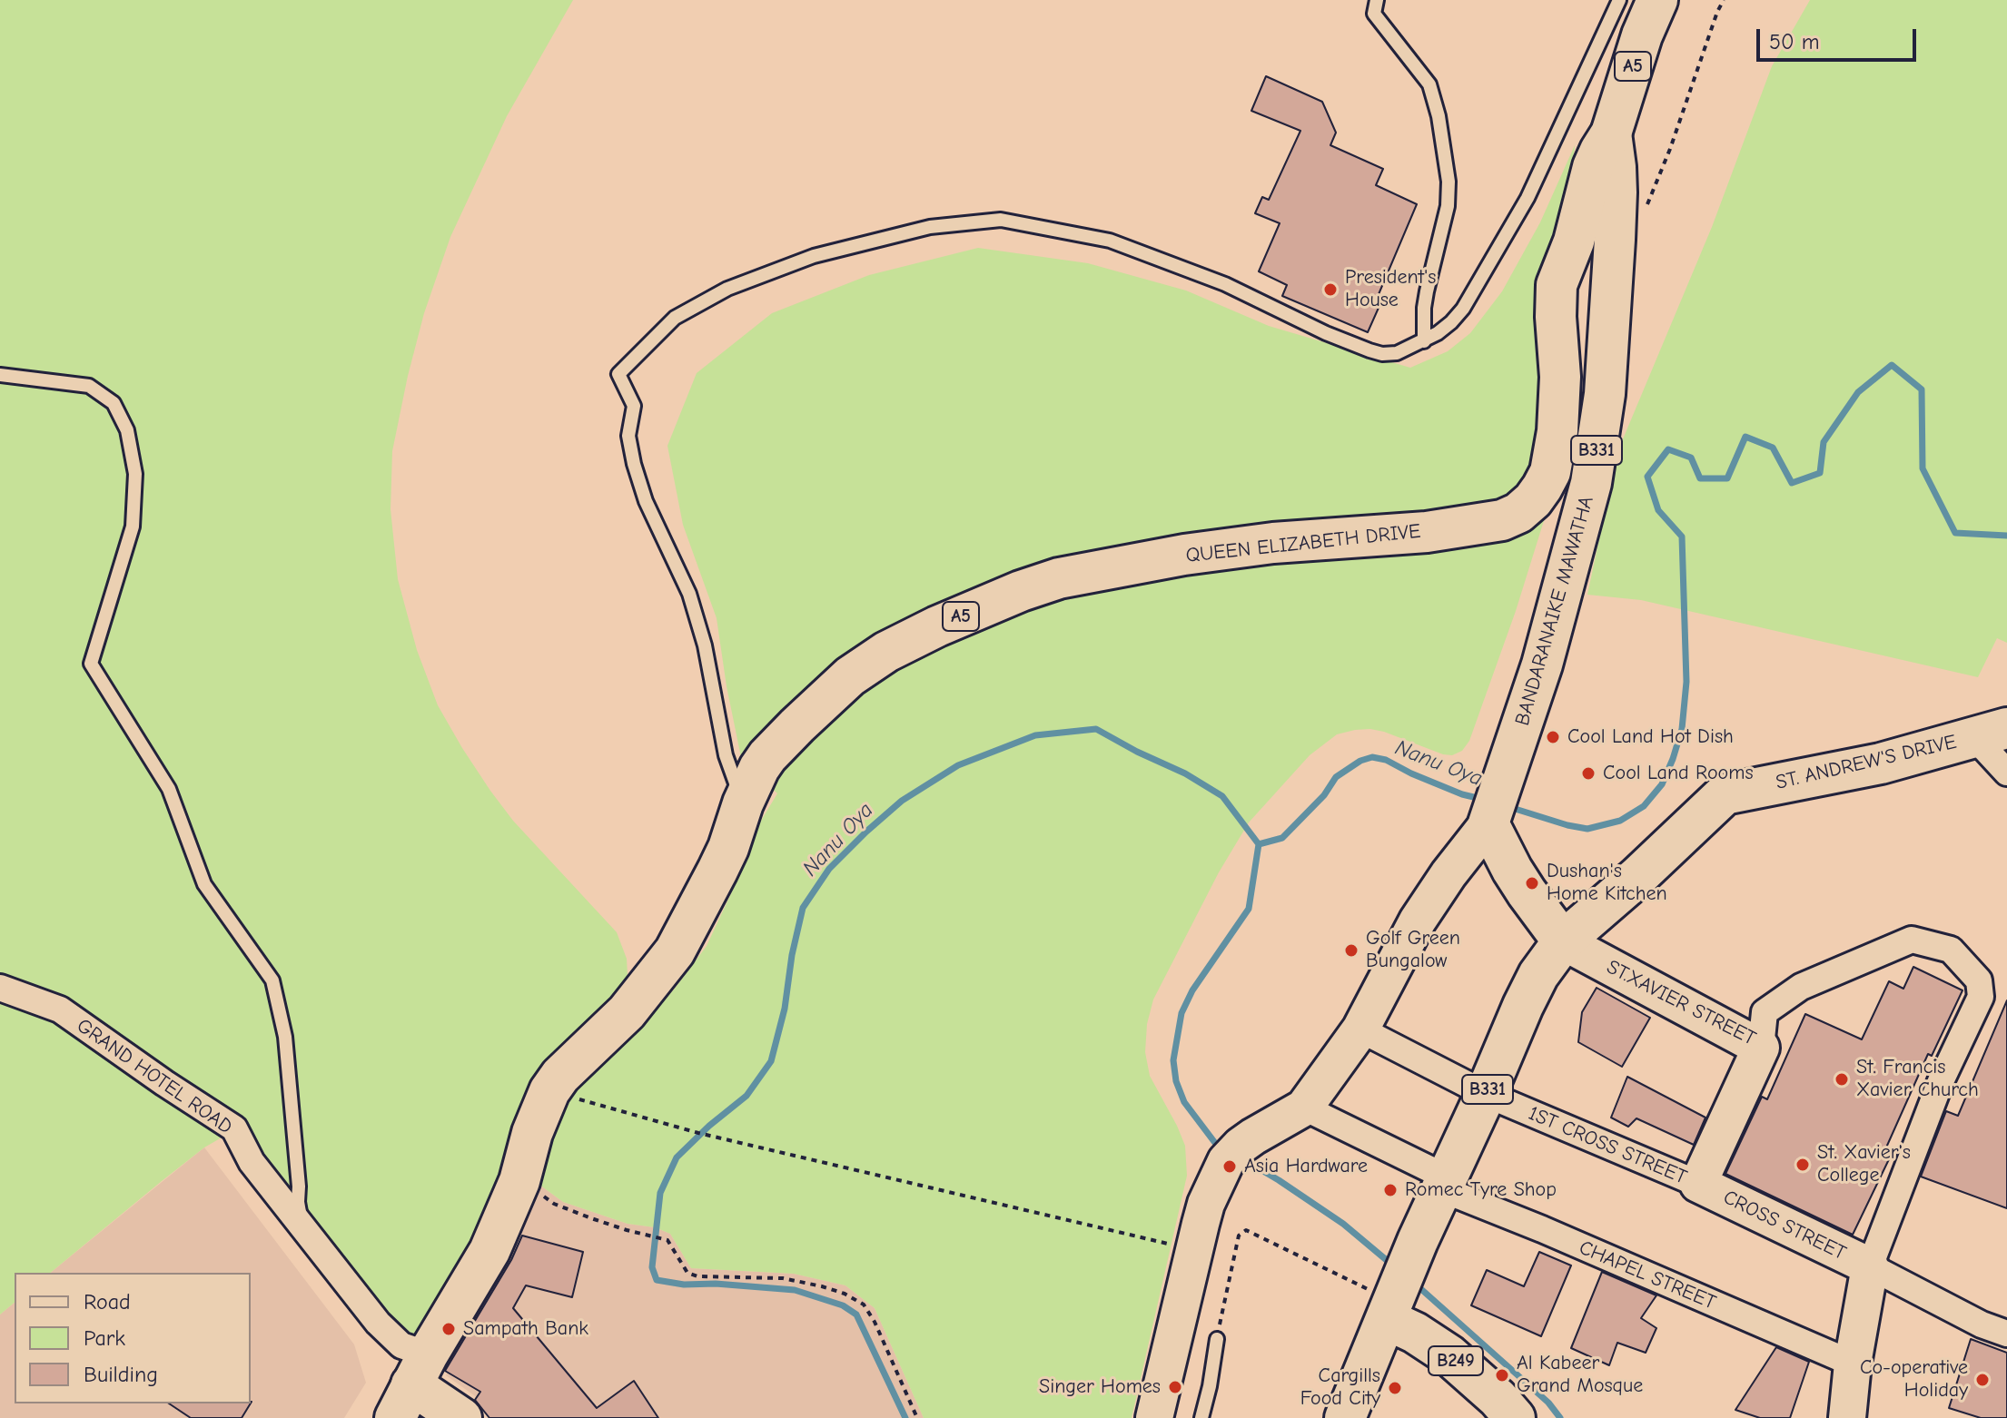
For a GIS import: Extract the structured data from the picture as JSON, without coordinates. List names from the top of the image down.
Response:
{
  "streets": {
    "main road": [
      "A5",
      "B331",
      "QUEEN ELIZABETH DRIVE",
      "BANDARANAIKE MAWATHA",
      "ST. ANDREW'S DRIVE",
      "B249"
    ],
    "street": [
      "ST.XAVIER STREET",
      "GRAND HOTEL ROAD",
      "1ST CROSS STREET",
      "CROSS STREET",
      "CHAPEL STREET"
    ]
  },
  "crossings": [
    ["A5", "QUEEN ELIZABETH DRIVE"],
    ["A5", "BANDARANAIKE MAWATHA"],
    ["B331", "ST. ANDREW'S DRIVE"],
    ["B331", "ST.XAVIER STREET"],
    ["B331", "1ST CROSS STREET"],
    ["B331", "CHAPEL STREET"],
    ["B331", "B249"],
    ["QUEEN ELIZABETH DRIVE", "BANDARANAIKE MAWATHA"],
    ["QUEEN ELIZABETH DRIVE", "GRAND HOTEL ROAD"],
    ["ST. ANDREW'S DRIVE", "ST.XAVIER STREET"],
    ["ST.XAVIER STREET", "CROSS STREET"],
    ["ST.XAVIER STREET", "CHAPEL STREET"],
    ["1ST CROSS STREET", "CROSS STREET"]
  ],
  "water": ["Nanu Oya"],
  "places": [
    "President's House",
    "Cool Land Hot Dish",
    "Cool Land Rooms",
    "Dushan's Home Kitchen",
    "Golf Green Bungalow",
    "St. Francis Xavier Church",
    "St. Xavier's College",
    "Asia Hardware",
    "Romec Tyre Shop",
    "Sampath Bank",
    "Al Kabeer Grand Mosque",
    "Co-operative Holiday",
    "Singer Homes",
    "Cargills Food City"
  ],
  "legend": ["Road", "Park", "Building"],
  "scale_bar": "50 m"
}
